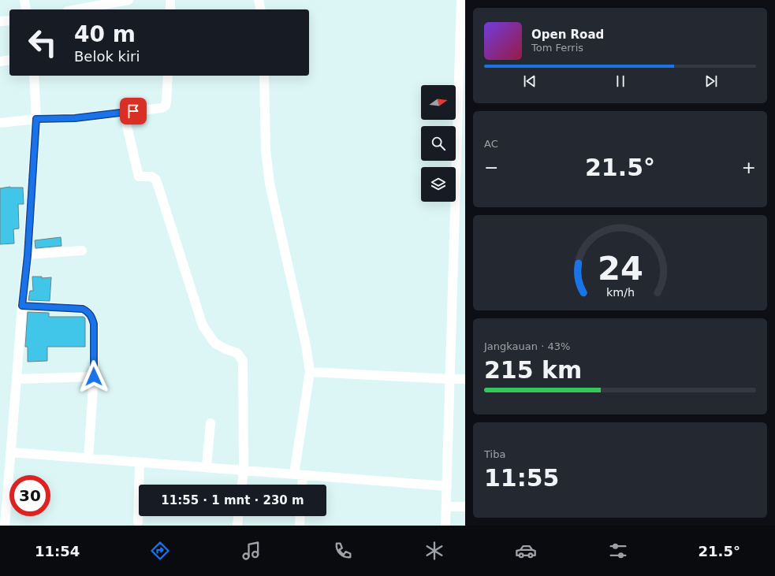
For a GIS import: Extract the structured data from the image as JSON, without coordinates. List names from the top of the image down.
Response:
{
  "north": "right",
  "page": {
    "turn": ["40 m", "Belok kiri"],
    "song": ["Open Road", "Tom Ferris"],
    "tile": [
      "AC",
      ["Jangkauan · 43%", "215 km"],
      ["Tiba", "11:55"]
    ],
    "heat": ["−", "21.5°", "+"],
    "limit": "30",
    "trip": "11:55 · 1 mnt · 230 m",
    "tabs": ["11:54", "21.5°"],
    "gauge": ["24", "km/h"]
  }
}
